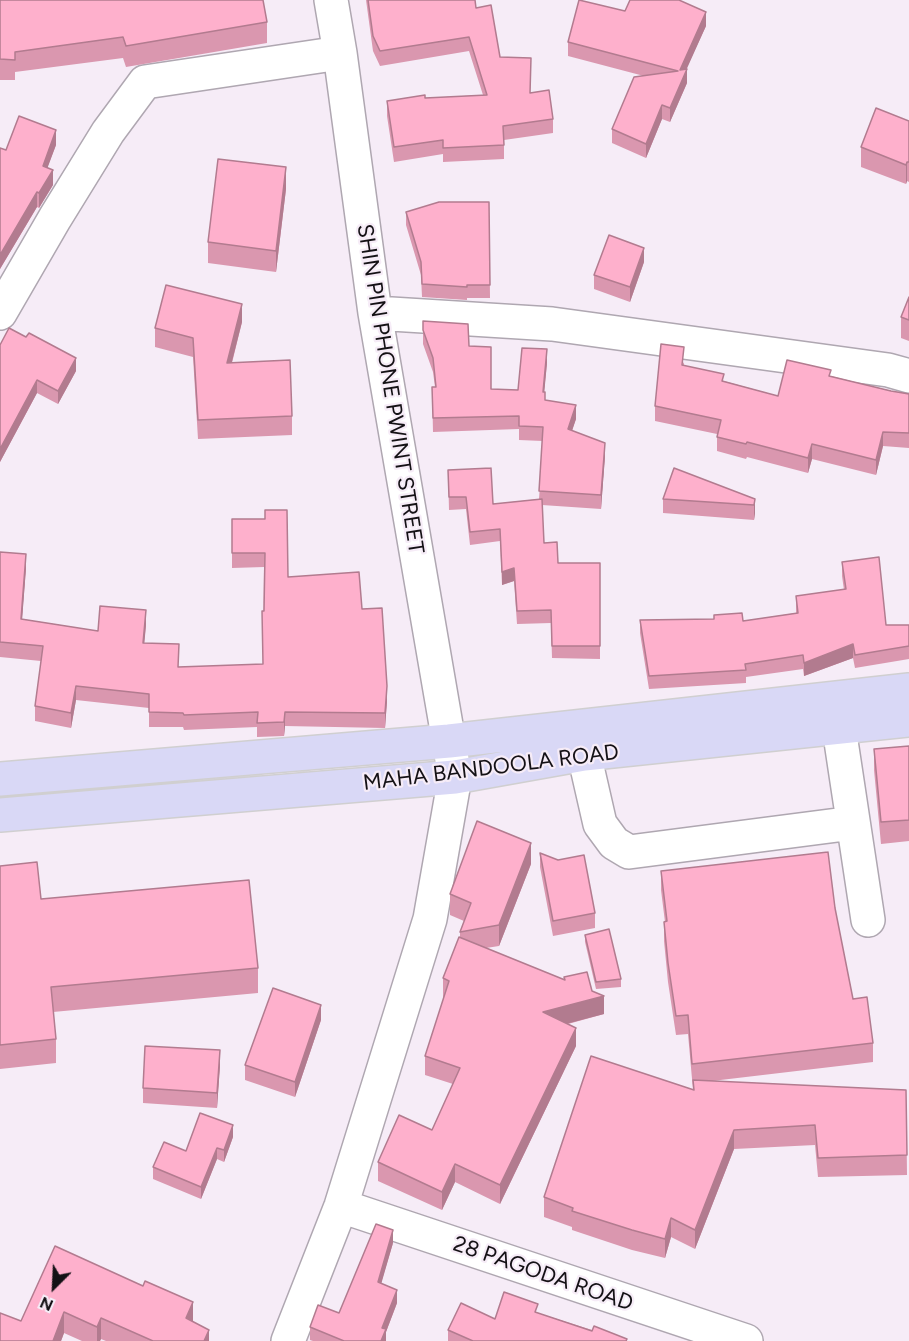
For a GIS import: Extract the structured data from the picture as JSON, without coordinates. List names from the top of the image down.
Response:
{
  "streets": {
    "main road": ["MAHA BANDOOLA ROAD"],
    "street": ["SHIN PIN PHONE PWINT STREET", "28 PAGODA ROAD"]
  },
  "crossings": [
    ["SHIN PIN PHONE PWINT STREET", "MAHA BANDOOLA ROAD"],
    ["SHIN PIN PHONE PWINT STREET", "28 PAGODA ROAD"]
  ],
  "north": "bottom left"
}
